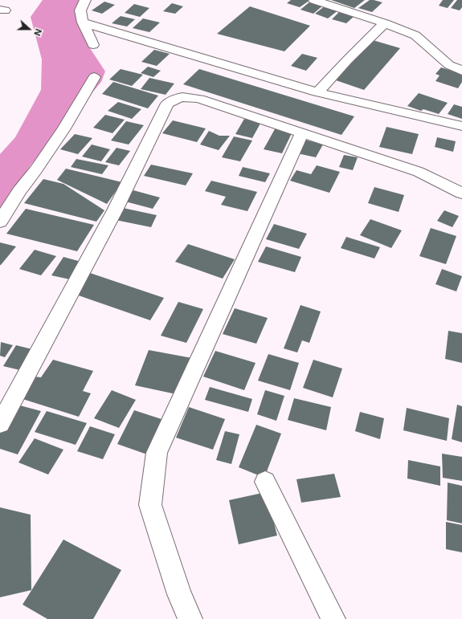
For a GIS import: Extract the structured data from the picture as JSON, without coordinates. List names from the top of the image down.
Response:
{
  "north": "right"
}
